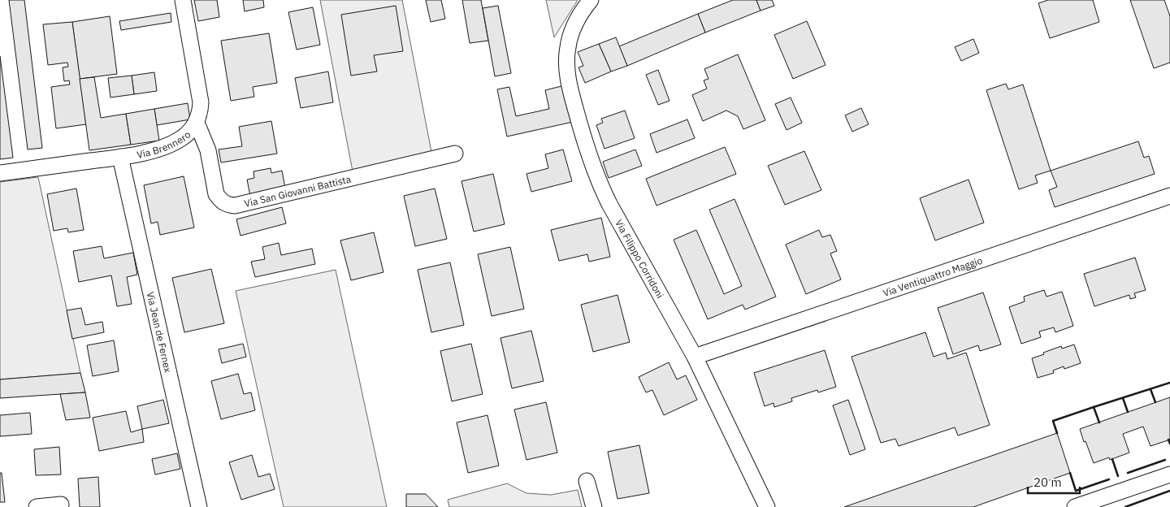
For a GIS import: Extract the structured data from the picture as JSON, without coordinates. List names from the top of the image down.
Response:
{
  "streets": {
    "street": [
      "Via Brennero",
      "Via San Giovanni Battista",
      "Via Filippo Corridoni",
      "Via Ventiquattro Maggio",
      "Via Jean de Fernex"
    ]
  },
  "crossings": [
    ["Via Brennero", "Via San Giovanni Battista"],
    ["Via Brennero", "Via Jean de Fernex"],
    ["Via Filippo Corridoni", "Via Ventiquattro Maggio"]
  ],
  "scale_bar": "20 m"
}
